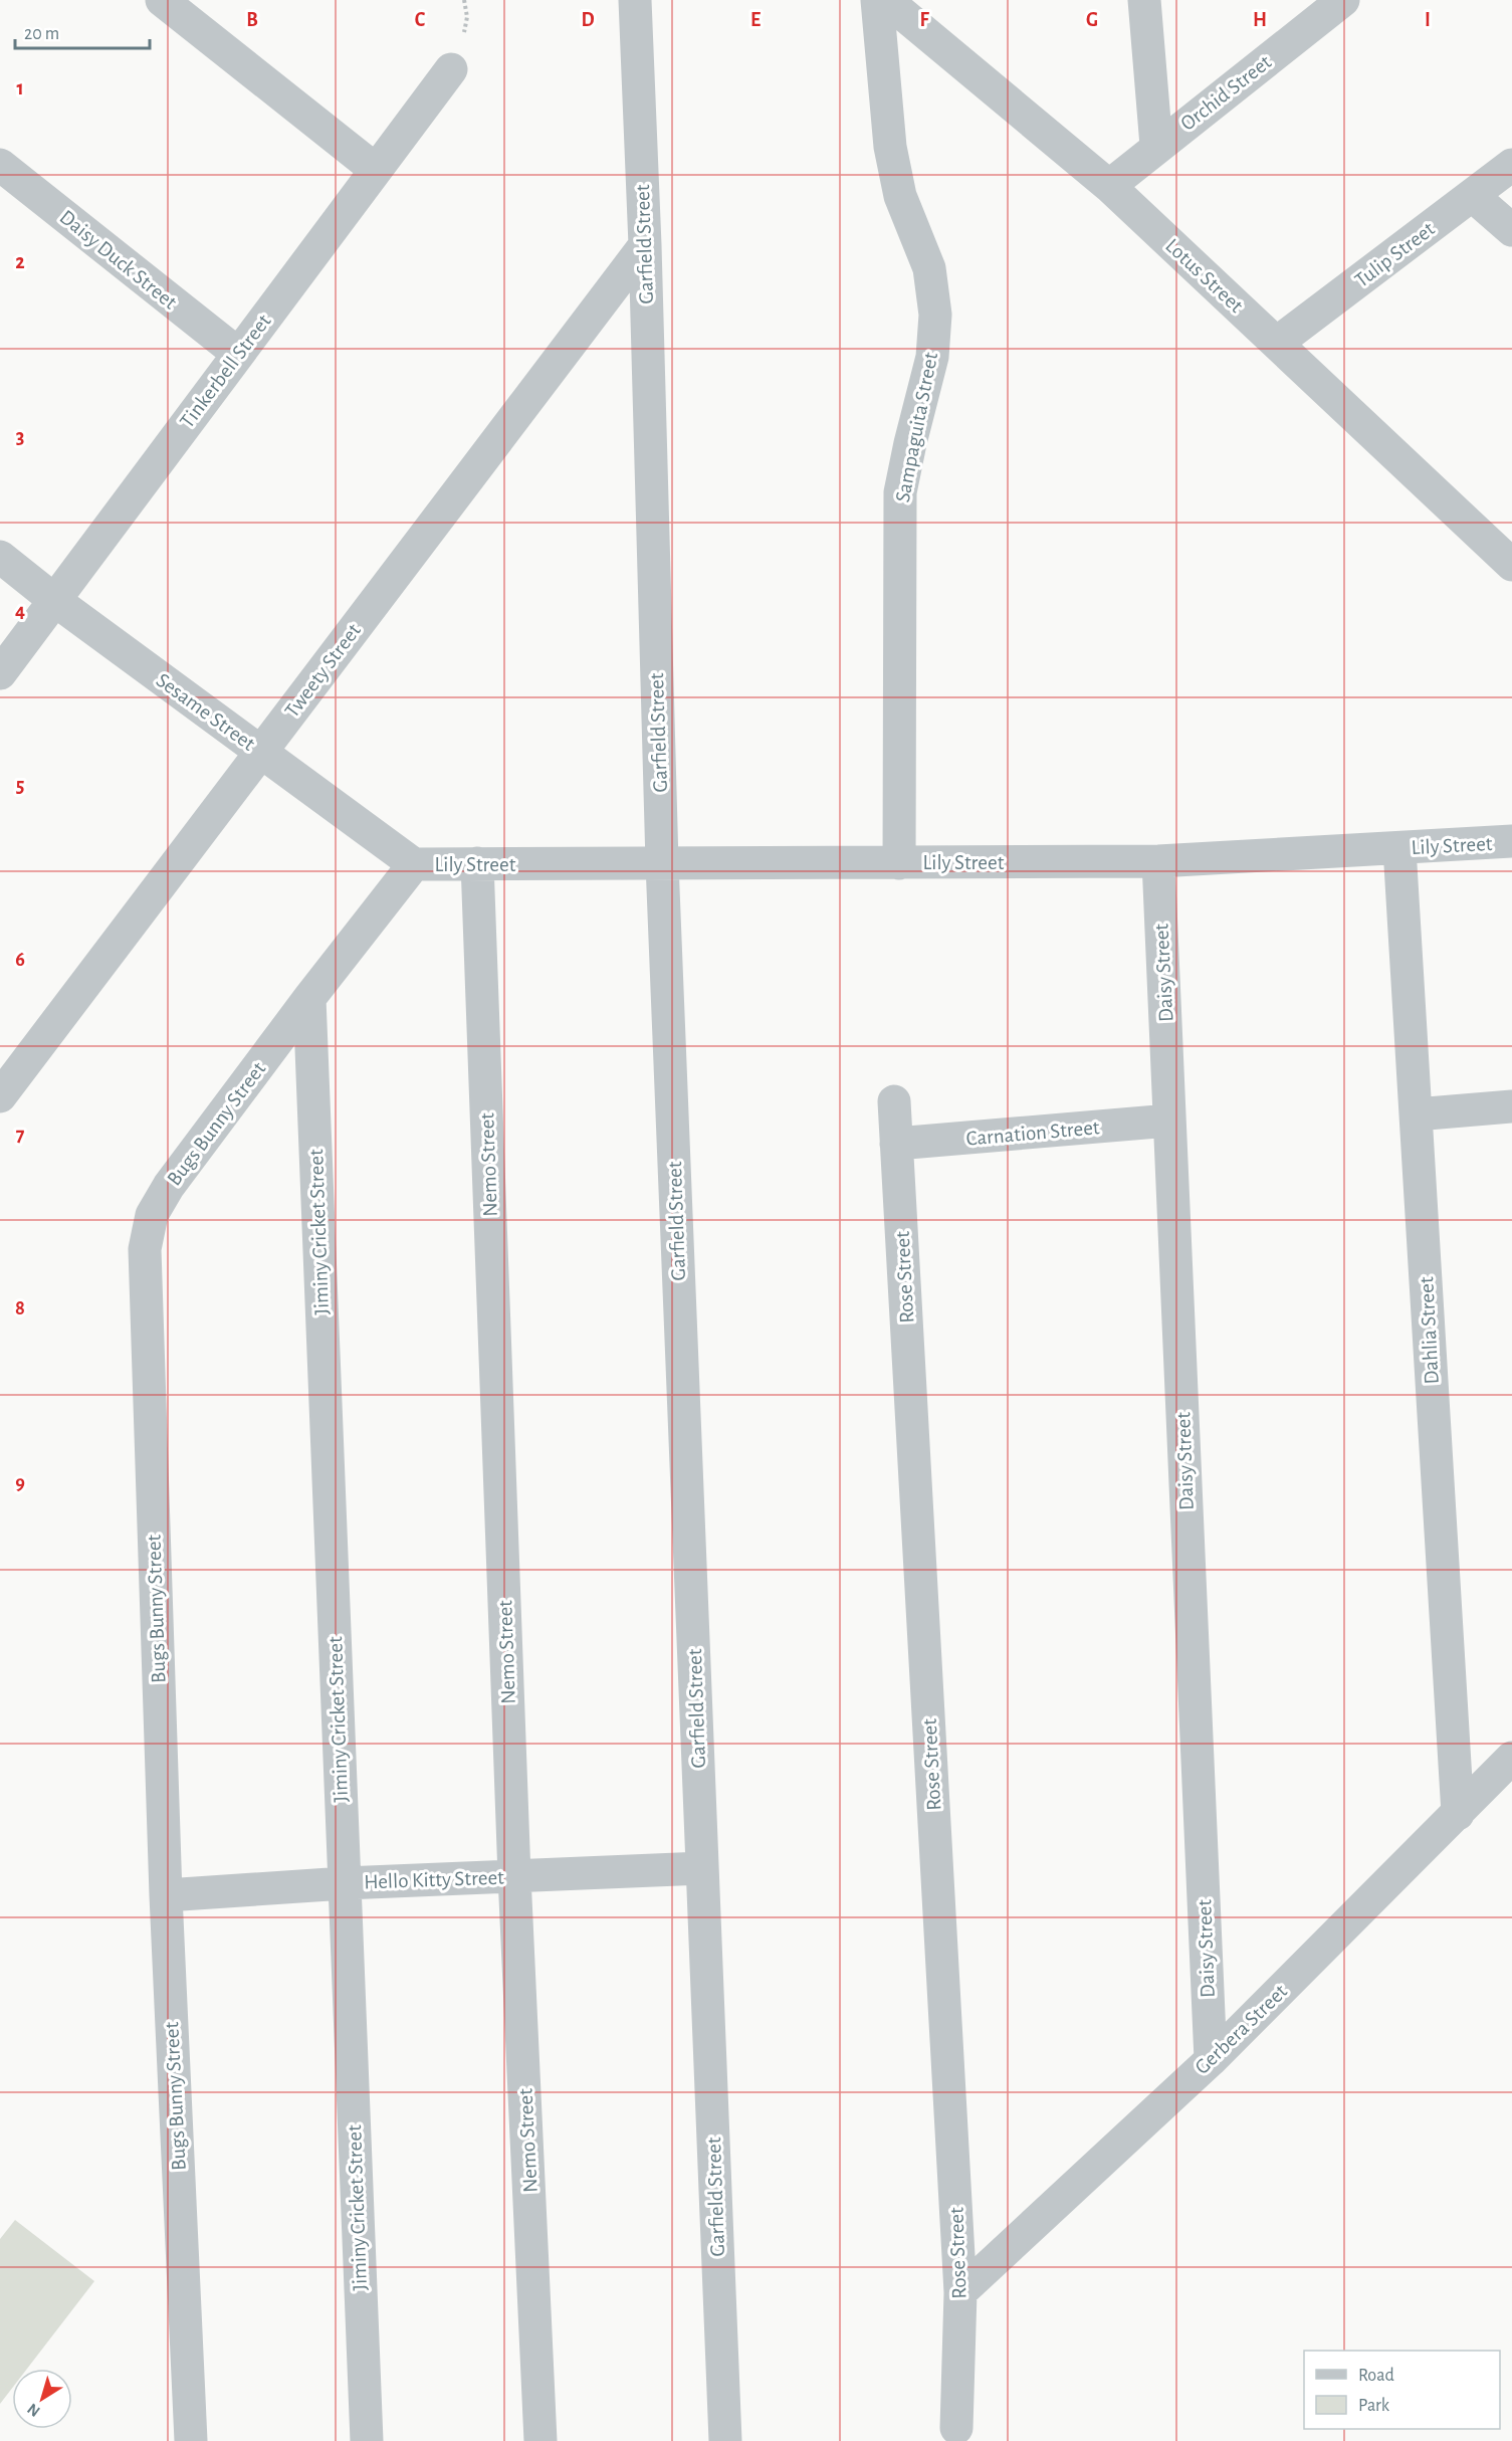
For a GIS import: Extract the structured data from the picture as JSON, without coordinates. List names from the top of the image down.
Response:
{
  "streets": {
    "street": [
      "Orchid Street",
      "Garfield Street",
      "Tulip Street",
      "Daisy Duck Street",
      "Lotus Street",
      "Tinkerbell Street",
      "Sampaguita Street",
      "Tweety Street",
      "Sesame Street",
      "Lily Street",
      "Daisy Street",
      "Bugs Bunny Street",
      "Carnation Street",
      "Nemo Street",
      "Jiminy Cricket Street",
      "Rose Street",
      "Dahlia Street",
      "Hello Kitty Street",
      "Gerbera Street"
    ]
  },
  "crossings": [
    ["Orchid Street", "Lotus Street"],
    ["Garfield Street", "Tweety Street"],
    ["Garfield Street", "Lily Street"],
    ["Garfield Street", "Hello Kitty Street"],
    ["Tulip Street", "Lotus Street"],
    ["Daisy Duck Street", "Tinkerbell Street"],
    ["Tinkerbell Street", "Sesame Street"],
    ["Sampaguita Street", "Lily Street"],
    ["Tweety Street", "Sesame Street"],
    ["Sesame Street", "Lily Street"],
    ["Sesame Street", "Bugs Bunny Street"],
    ["Lily Street", "Daisy Street"],
    ["Lily Street", "Bugs Bunny Street"],
    ["Lily Street", "Nemo Street"],
    ["Lily Street", "Dahlia Street"],
    ["Daisy Street", "Carnation Street"],
    ["Daisy Street", "Gerbera Street"],
    ["Bugs Bunny Street", "Jiminy Cricket Street"],
    ["Bugs Bunny Street", "Hello Kitty Street"],
    ["Carnation Street", "Rose Street"],
    ["Nemo Street", "Hello Kitty Street"],
    ["Jiminy Cricket Street", "Hello Kitty Street"],
    ["Rose Street", "Gerbera Street"],
    ["Dahlia Street", "Gerbera Street"]
  ],
  "legend": ["Road", "Park"],
  "scale_bar": "20 m",
  "north": "bottom left",
  "grid": {
    "columns": [
      "B",
      "C",
      "D",
      "E",
      "F",
      "G",
      "H",
      "I"
    ],
    "rows": [
      "1",
      "2",
      "3",
      "4",
      "5",
      "6",
      "7",
      "8",
      "9"
    ]
  }
}
